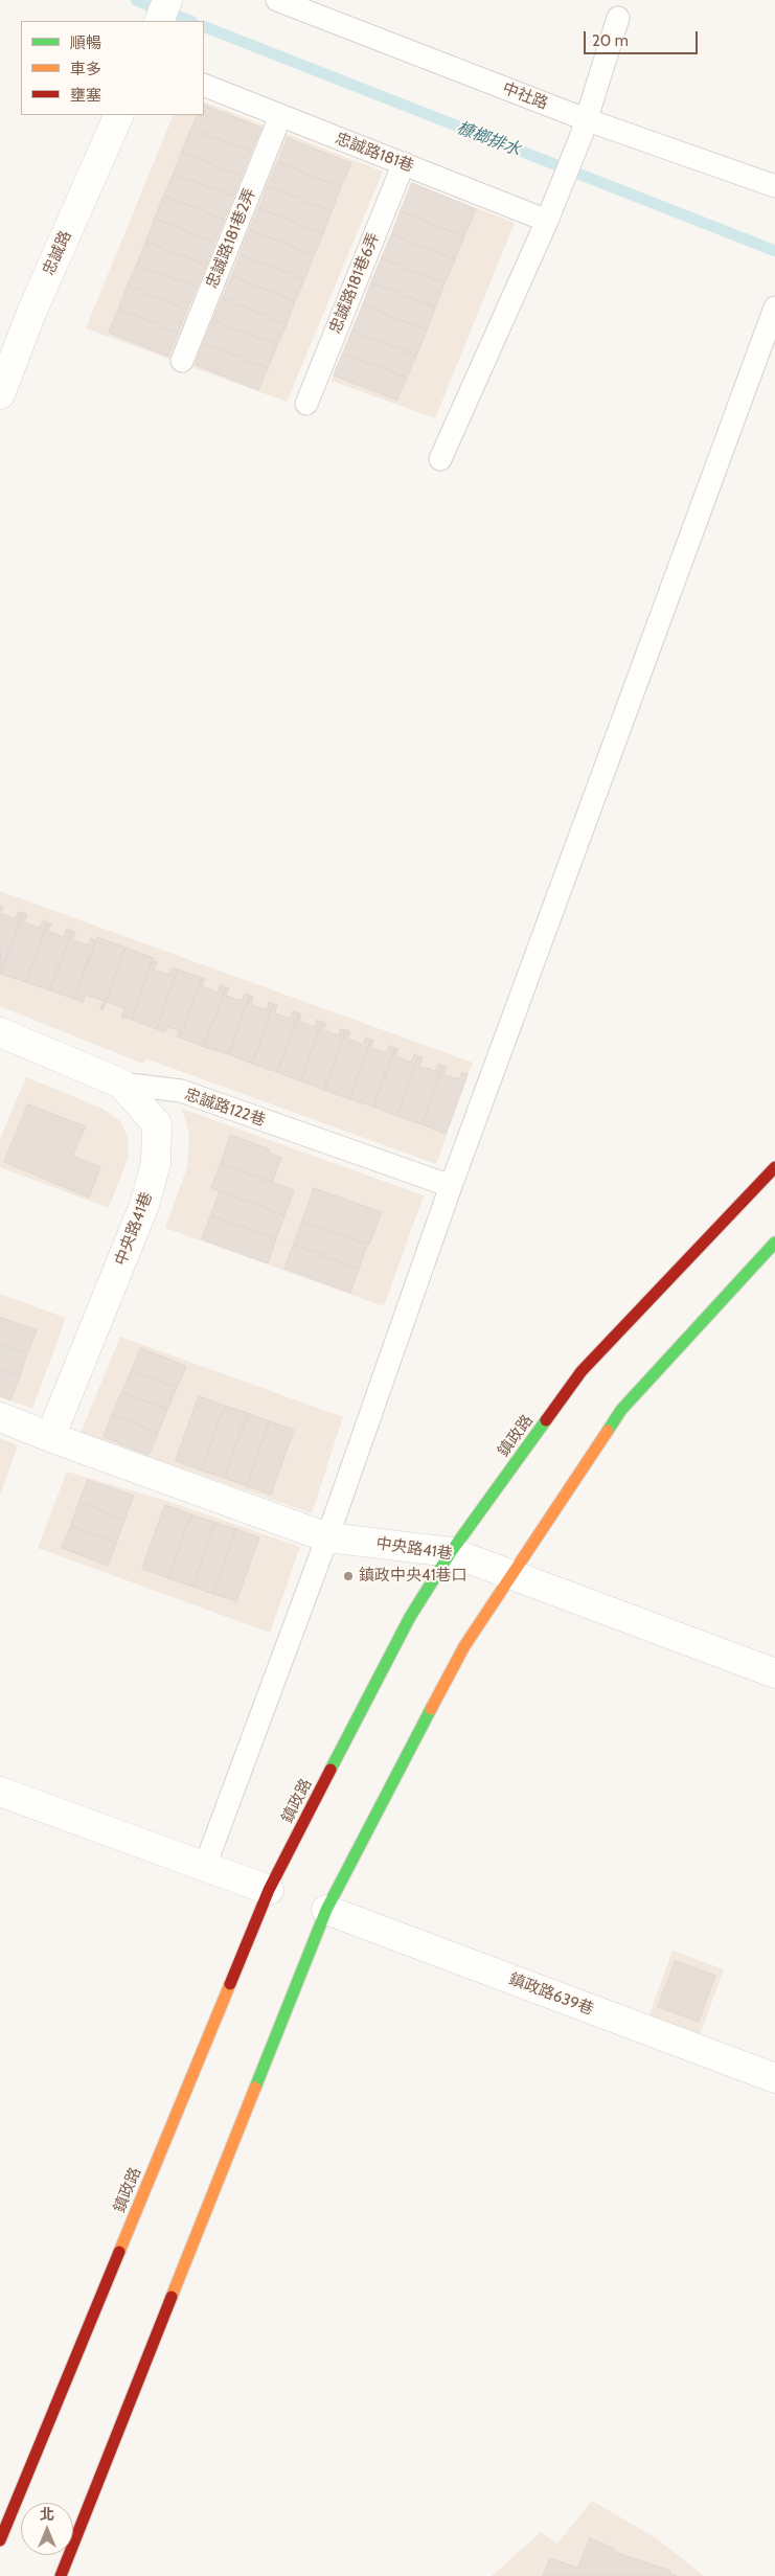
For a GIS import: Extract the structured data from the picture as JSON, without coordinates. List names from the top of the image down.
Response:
{
  "streets": {
    "street": [
      "忠誠路",
      "忠誠路122巷",
      "中央路41巷",
      "鎮政路",
      "鎮政路639巷"
    ],
    "lane": [
      "中社路",
      "忠誠路181巷",
      "忠誠路181巷2弄",
      "忠誠路181巷6弄"
    ]
  },
  "crossings": [
    ["忠誠路181巷", "忠誠路181巷2弄"],
    ["忠誠路181巷", "忠誠路181巷6弄"],
    ["忠誠路122巷", "中央路41巷"],
    ["中央路41巷", "鎮政路"]
  ],
  "water": ["槺榔排水"],
  "places": ["鎮政中央41巷口"],
  "legend": ["順暢", "車多", "壅塞"],
  "scale_bar": "20 m",
  "north": "top"
}
